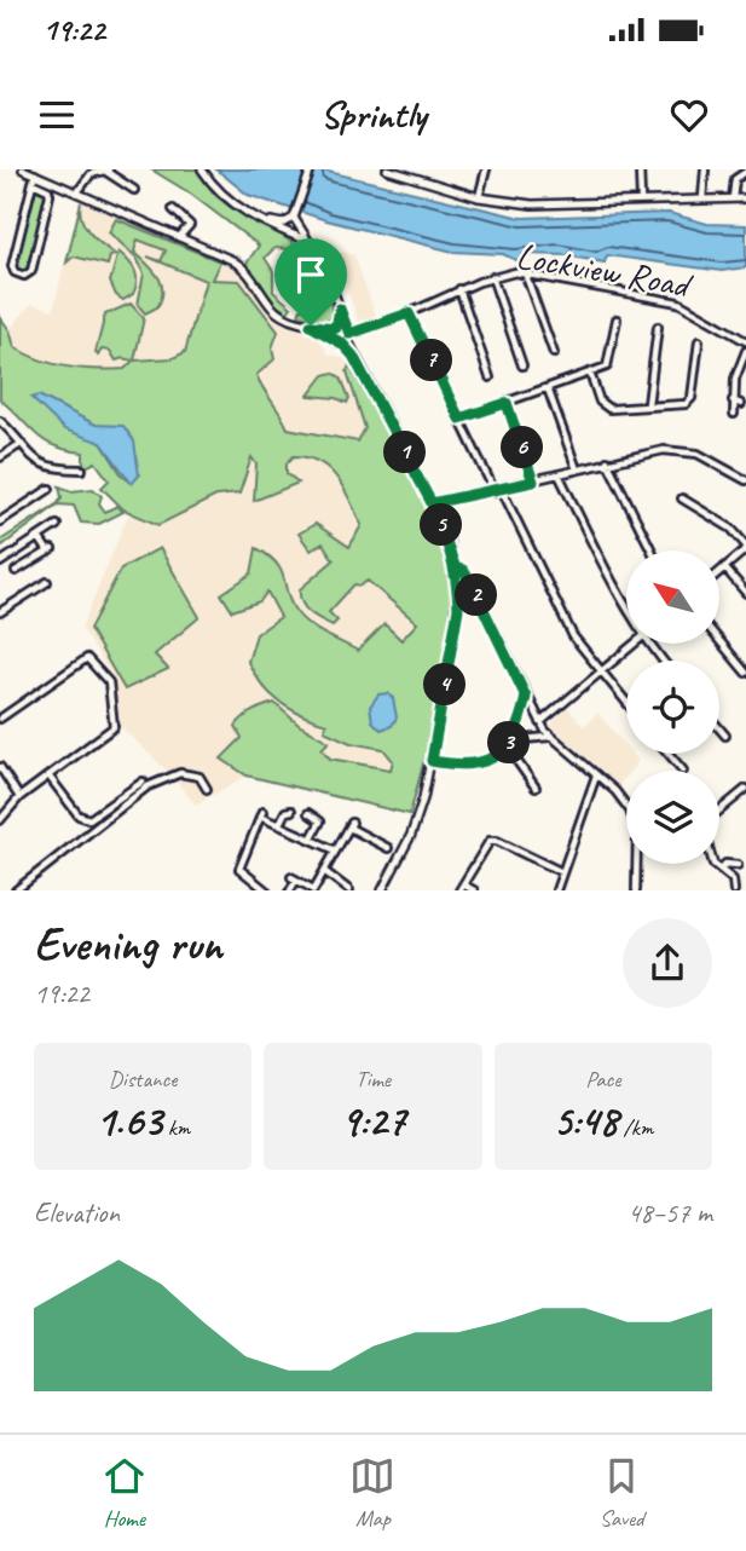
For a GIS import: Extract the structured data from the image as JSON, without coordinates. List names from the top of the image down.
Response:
{
  "streets": {
    "street": ["Lockview Road"]
  },
  "north": "top left",
  "page": {
    "status": "19:22",
    "header": "Sprintly",
    "pins": [
      "7",
      "6",
      "1",
      "5",
      "2",
      "4",
      "3"
    ],
    "heading": ["Evening run", "19:22"],
    "stats": [
      ["Distance", "1.63 km"],
      ["Time", "9:27"],
      ["Pace", "5:48 /km"]
    ],
    "chart": ["Elevation", "48–57 m"],
    "tabs": ["Home", "Map", "Saved"]
  }
}
